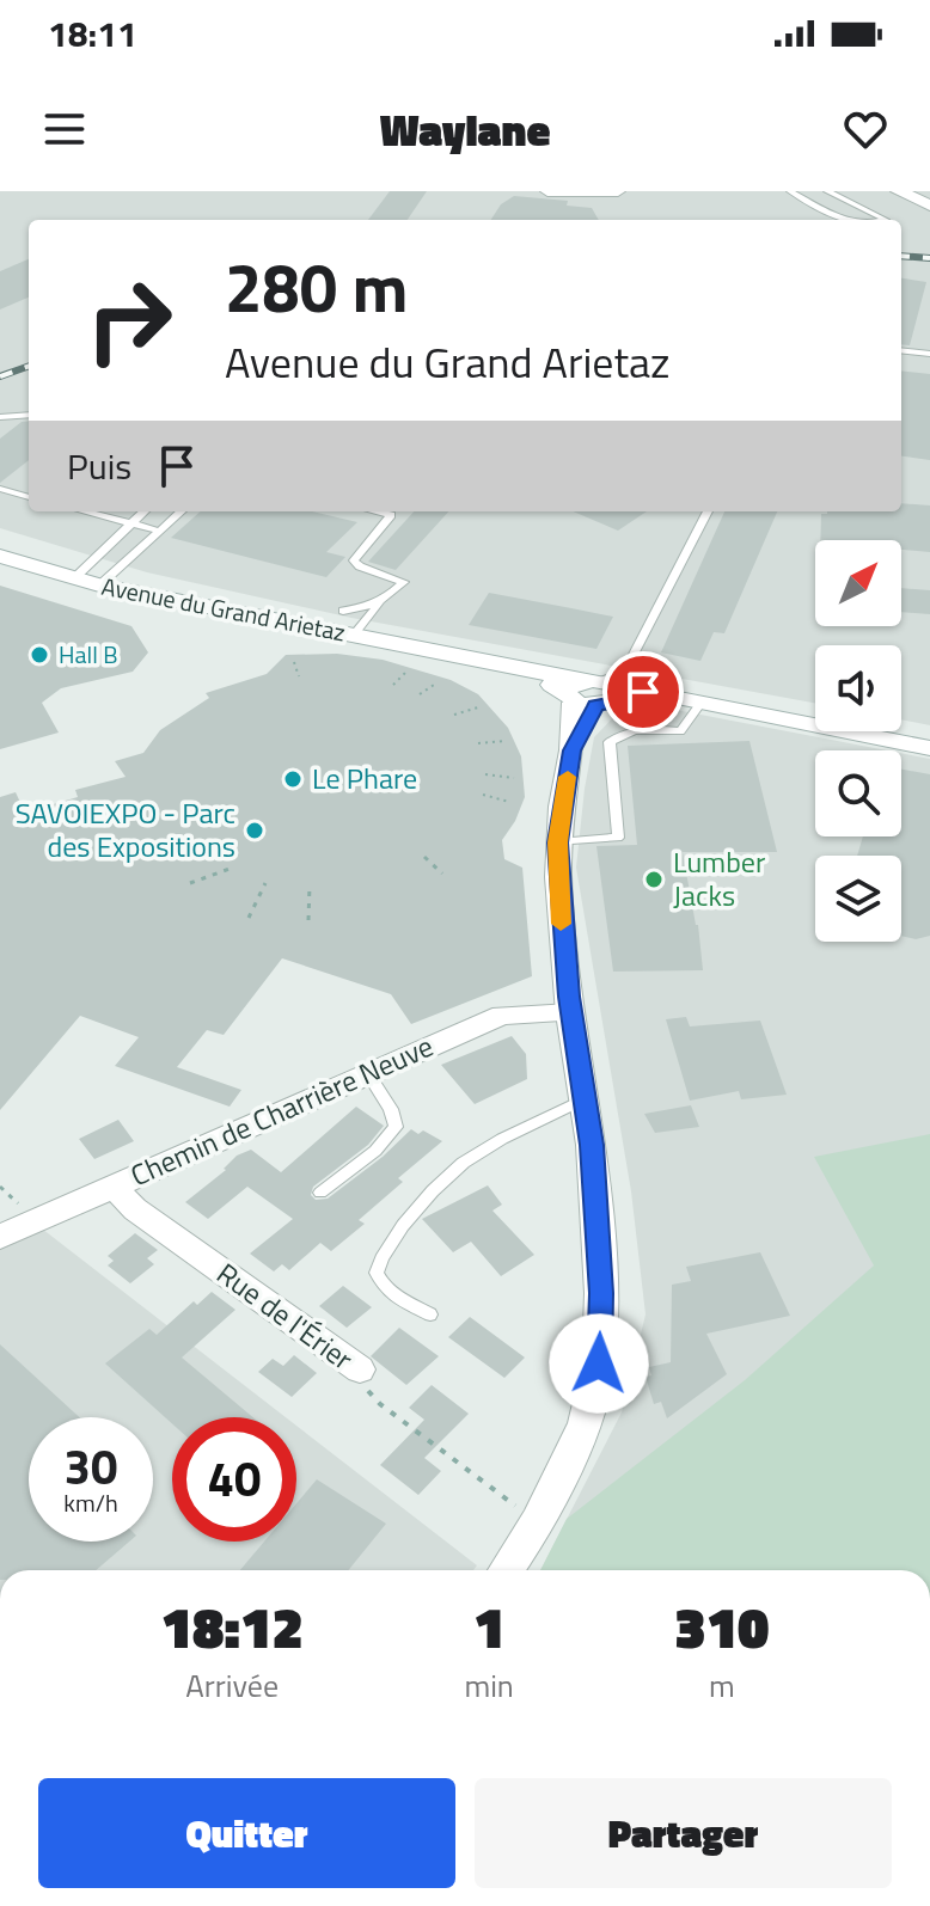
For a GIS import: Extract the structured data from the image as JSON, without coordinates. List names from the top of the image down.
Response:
{
  "streets": {
    "street": ["Avenue du Grand Arietaz", "Chemin de Charrière Neuve", "Rue de l'Érier"]
  },
  "crossings": [
    ["Chemin de Charrière Neuve", "Rue de l'Érier"]
  ],
  "places": [
    "Hall B",
    "Le Phare",
    "SAVOIEXPO - Parc des Expositions",
    "Lumber Jacks"
  ],
  "north": "top right",
  "page": {
    "status": "18:11",
    "header": "Waylane",
    "turn": ["280 m", "Avenue du Grand Arietaz"],
    "then": "Puis",
    "speed": "30 km/h",
    "limit": "40",
    "eta": [
      "18:12",
      "Arrivée",
      "1",
      "min",
      "310",
      "m"
    ],
    "buttons": ["Quitter", "Partager"]
  }
}
